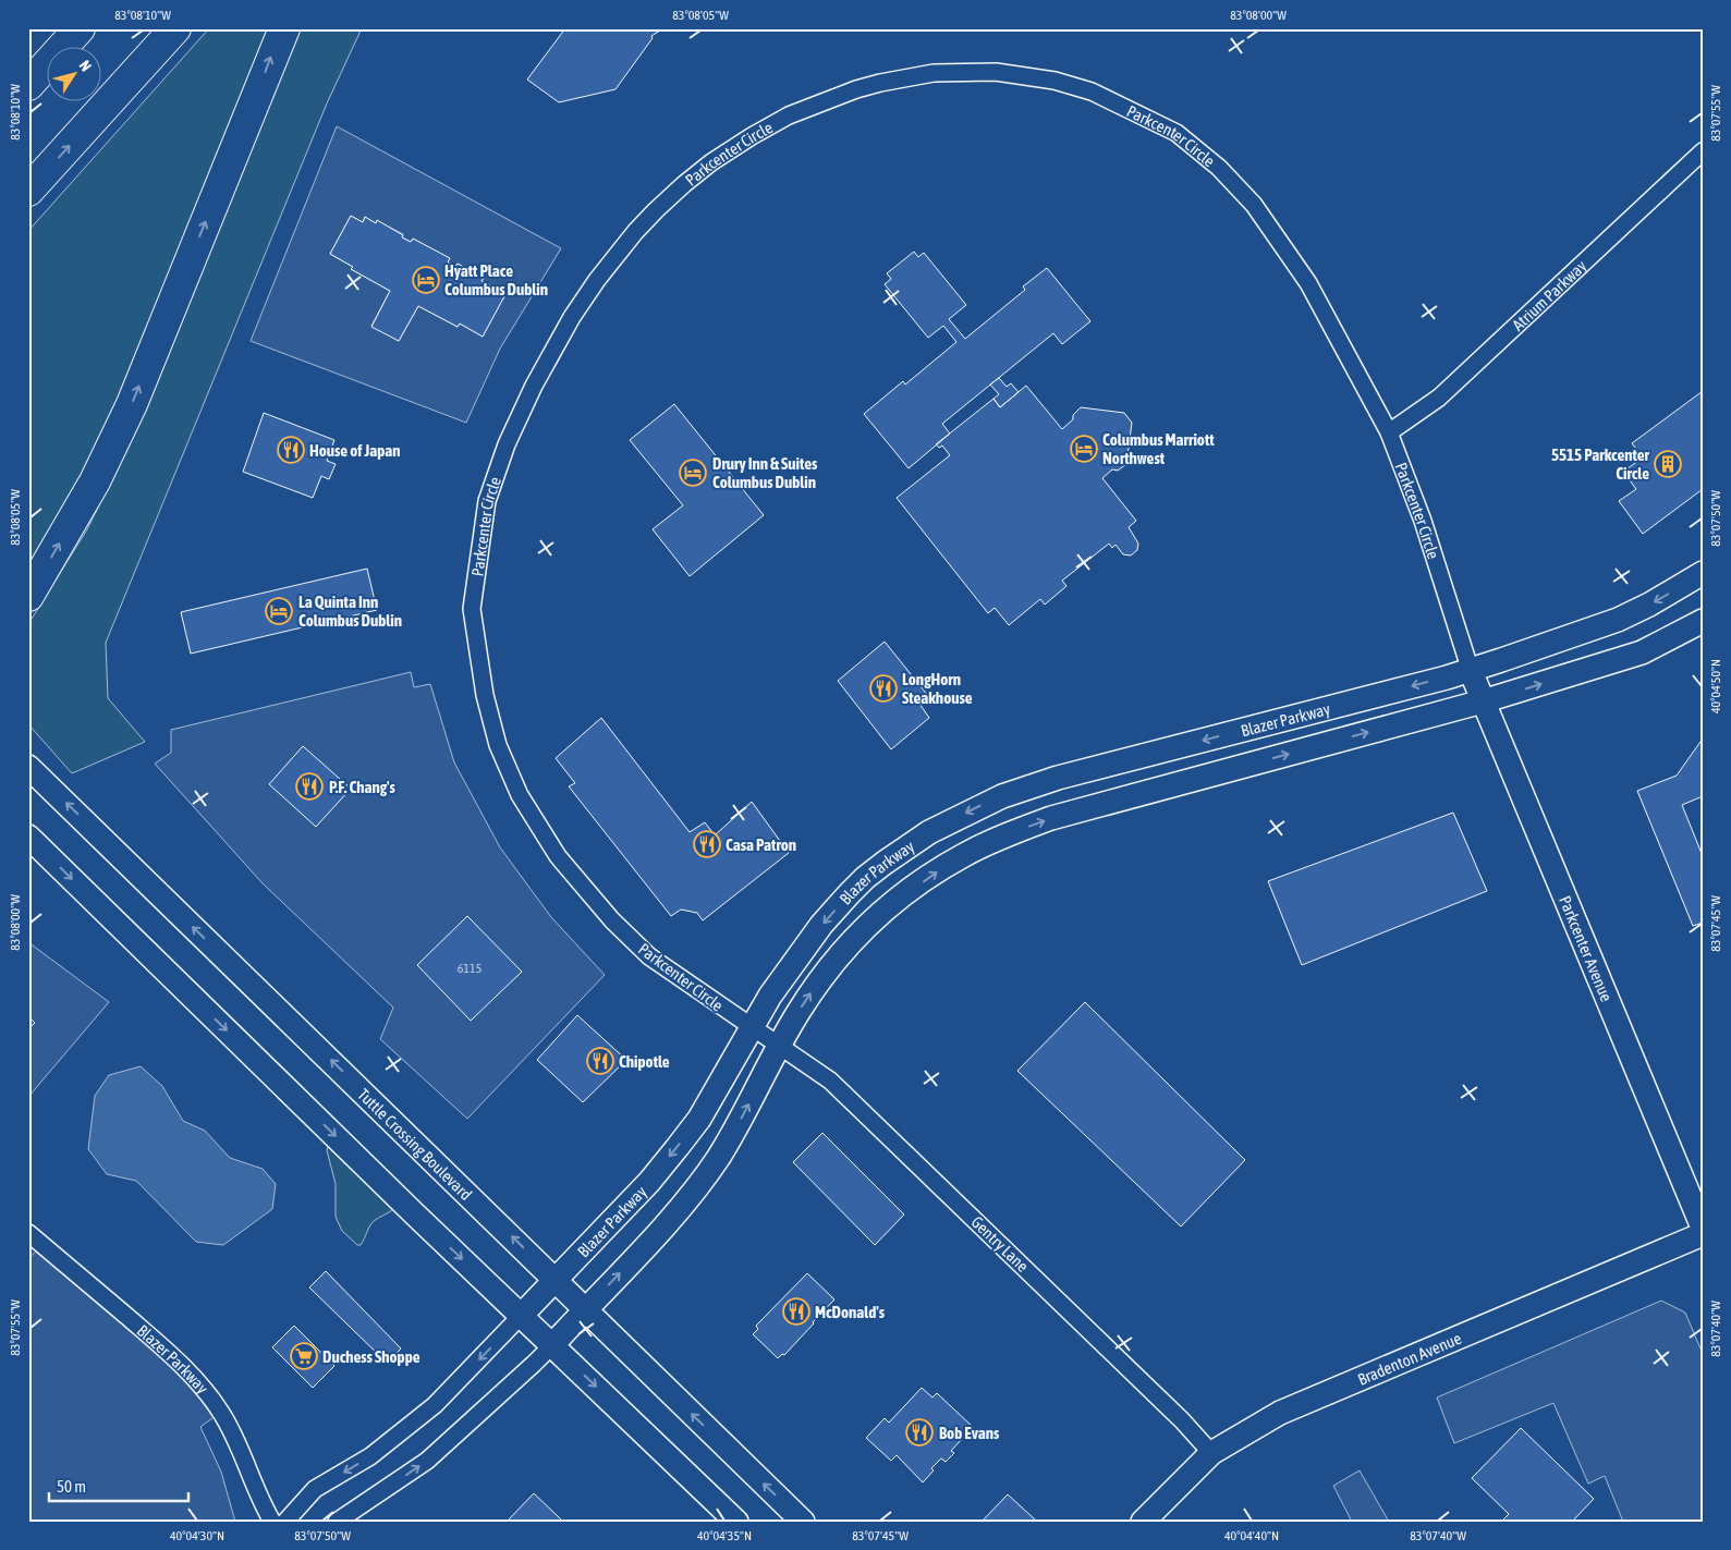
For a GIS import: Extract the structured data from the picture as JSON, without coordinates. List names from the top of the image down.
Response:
{
  "streets": {
    "street": [
      "Parkcenter Circle",
      "Atrium Parkway",
      "Blazer Parkway",
      "Parkcenter Avenue",
      "Tuttle Crossing Boulevard",
      "Gentry Lane",
      "Bradenton Avenue"
    ]
  },
  "crossings": [
    ["Parkcenter Circle", "Atrium Parkway"],
    ["Parkcenter Circle", "Blazer Parkway"],
    ["Parkcenter Circle", "Parkcenter Avenue"],
    ["Parkcenter Circle", "Gentry Lane"],
    ["Blazer Parkway", "Parkcenter Avenue"],
    ["Blazer Parkway", "Tuttle Crossing Boulevard"],
    ["Blazer Parkway", "Gentry Lane"],
    ["Gentry Lane", "Bradenton Avenue"]
  ],
  "places": {
    "hotel": [
      "Hyatt Place Columbus Dublin",
      "Columbus Marriott Northwest",
      "Drury Inn & Suites Columbus Dublin",
      "La Quinta Inn Columbus Dublin"
    ],
    "restaurant": [
      "House of Japan",
      "LongHorn Steakhouse",
      "P.F. Chang's",
      "Casa Patron",
      "Chipotle",
      "McDonald's",
      "Bob Evans"
    ],
    "building": ["5515 Parkcenter Circle"],
    "supermarket": ["Duchess Shoppe"]
  },
  "house_numbers": ["6115"],
  "scale_bar": "50 m",
  "north": "top right",
  "coordinates": [
    "83°08'10\"W",
    "83°08'05\"W",
    "83°08'00\"W",
    "83°07'55\"W",
    "83°07'50\"W",
    "40°04'50\"N",
    "83°07'45\"W",
    "83°07'40\"W",
    "40°04'30\"N",
    "40°04'35\"N",
    "40°04'40\"N"
  ]
}
